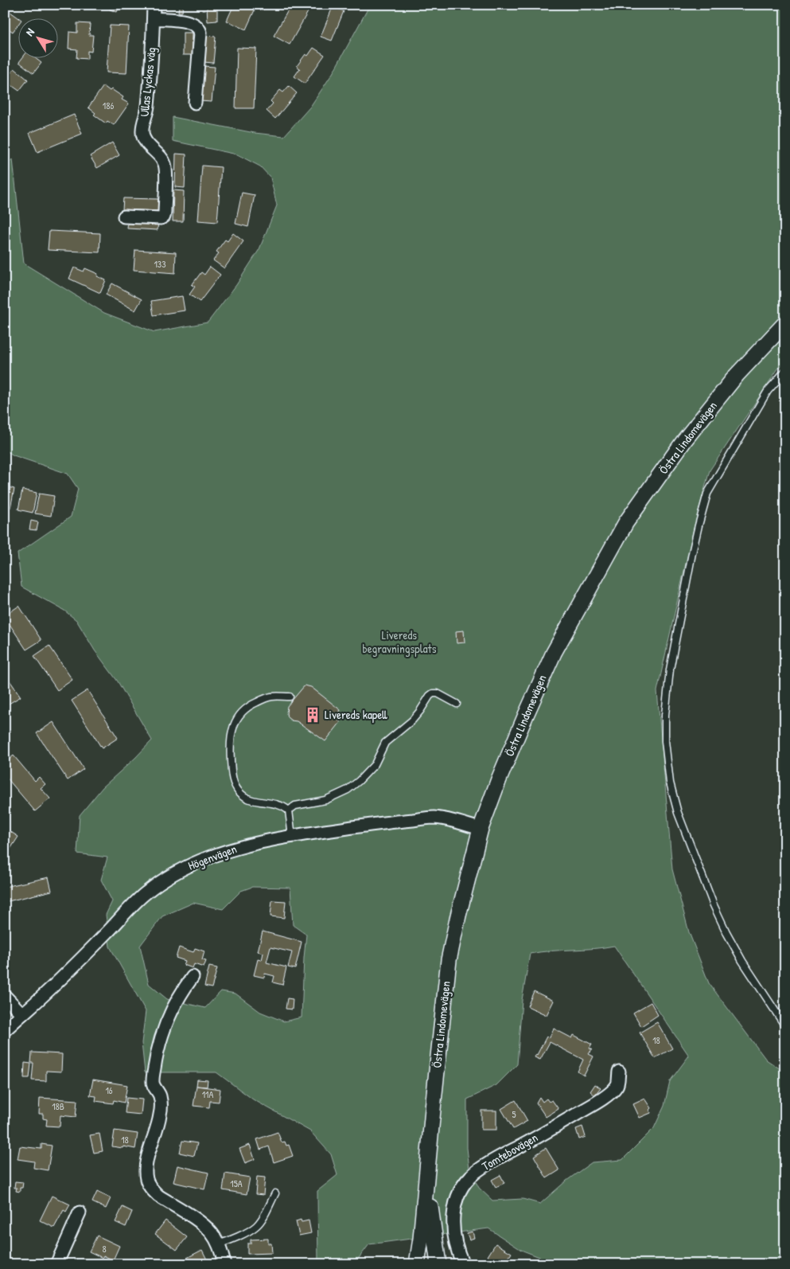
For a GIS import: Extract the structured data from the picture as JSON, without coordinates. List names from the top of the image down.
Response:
{
  "streets": {
    "street": [
      "Ullas Lyckas väg",
      "Östra Lindomevägen",
      "Högenvägen",
      "Tomtebovägen"
    ]
  },
  "crossings": [
    ["Östra Lindomevägen", "Högenvägen"]
  ],
  "parks": ["Livereds begravningsplats"],
  "places": {
    "building": ["Livereds kapell"]
  },
  "house_numbers": [
    "186",
    "133",
    "18",
    "16",
    "11A",
    "18B",
    "5",
    "18",
    "15A",
    "8"
  ],
  "north": "top left"
}
